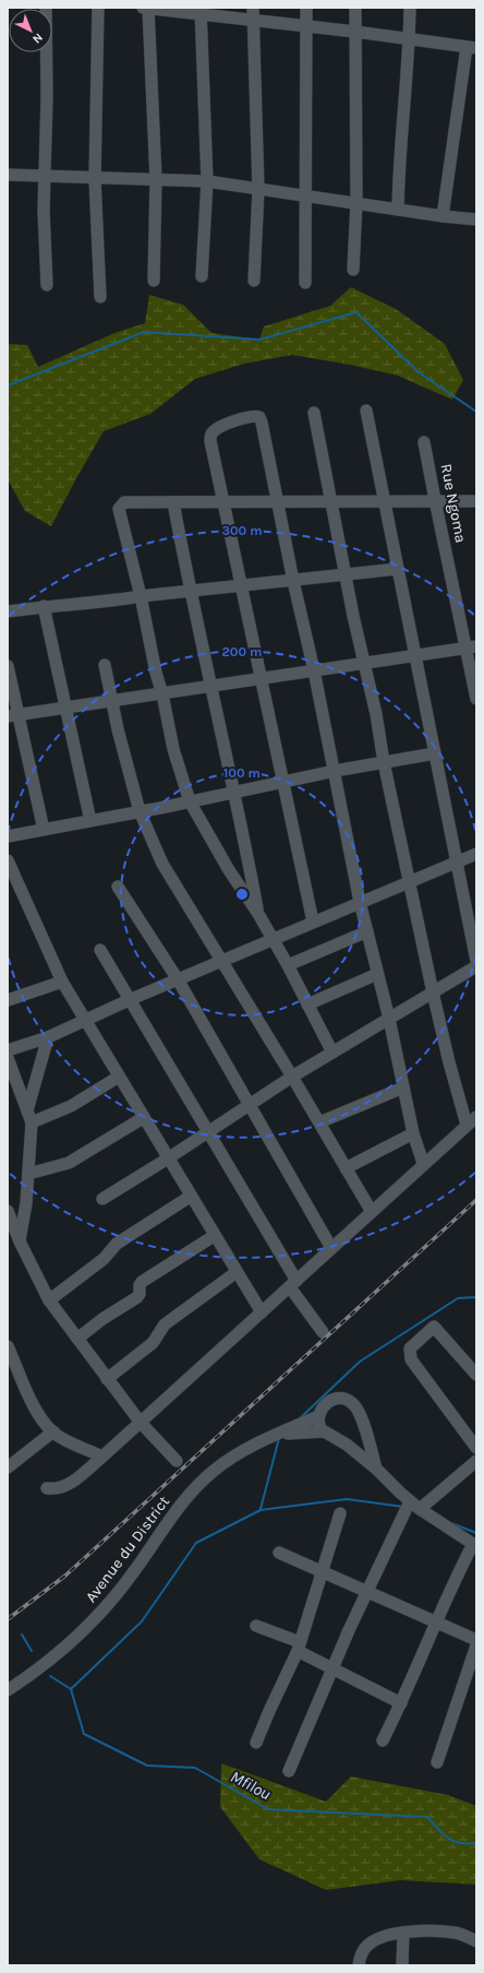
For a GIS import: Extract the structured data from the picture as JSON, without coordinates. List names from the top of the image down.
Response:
{
  "streets": {
    "street": ["Rue Ngoma", "Avenue du District"]
  },
  "water": ["Mfilou"],
  "north": "bottom right",
  "rings": ["300 m", "200 m", "100 m"]
}
